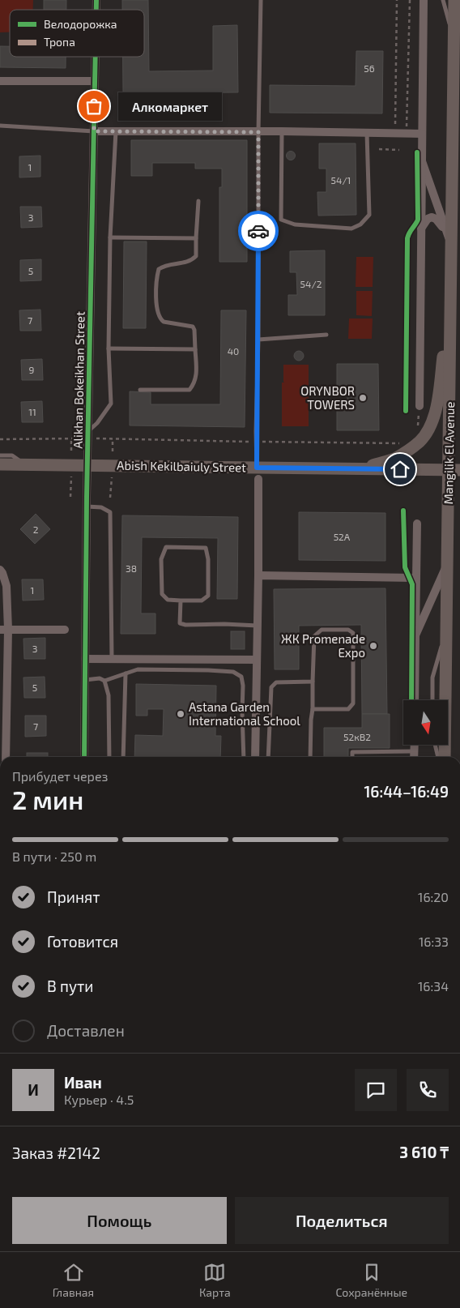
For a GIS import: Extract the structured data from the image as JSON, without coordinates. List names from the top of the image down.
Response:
{
  "streets": {
    "main road": ["Mangilik El Avenue", "Abish Kekilbaiuly Street"],
    "street": ["Alikhan Bokeikhan Street"]
  },
  "crossings": [
    ["Alikhan Bokeikhan Street", "Abish Kekilbaiuly Street"],
    ["Mangilik El Avenue", "Abish Kekilbaiuly Street"]
  ],
  "places": [
    "Алкомаркет",
    "ORYNBOR TOWERS",
    "ЖК Promenade Expo",
    "Astana Garden International School"
  ],
  "house_numbers": [
    "56",
    "1",
    "54/1",
    "3",
    "5",
    "54/2",
    "7",
    "40",
    "9",
    "11",
    "2",
    "52А",
    "38",
    "1",
    "3",
    "5",
    "7",
    "52кВ2"
  ],
  "legend": ["Велодорожка", "Тропа"],
  "north": "bottom",
  "page": {
    "bubble": "Алкомаркет",
    "heading": ["2 мин", "Прибудет через", "16:44–16:49"],
    "panel": [
      "Иван",
      "Курьер · 4.5",
      "Заказ #2142",
      "3 610 ₸"
    ],
    "bar": "В пути · 250 m",
    "list": [
      ["Принят", "16:20"],
      ["Готовится", "16:33"],
      ["В пути", "16:34"],
      "Доставлен"
    ],
    "round": "И",
    "buttons": ["Помощь", "Поделиться"],
    "tabs": ["Главная", "Карта", "Сохранённые"]
  }
}
